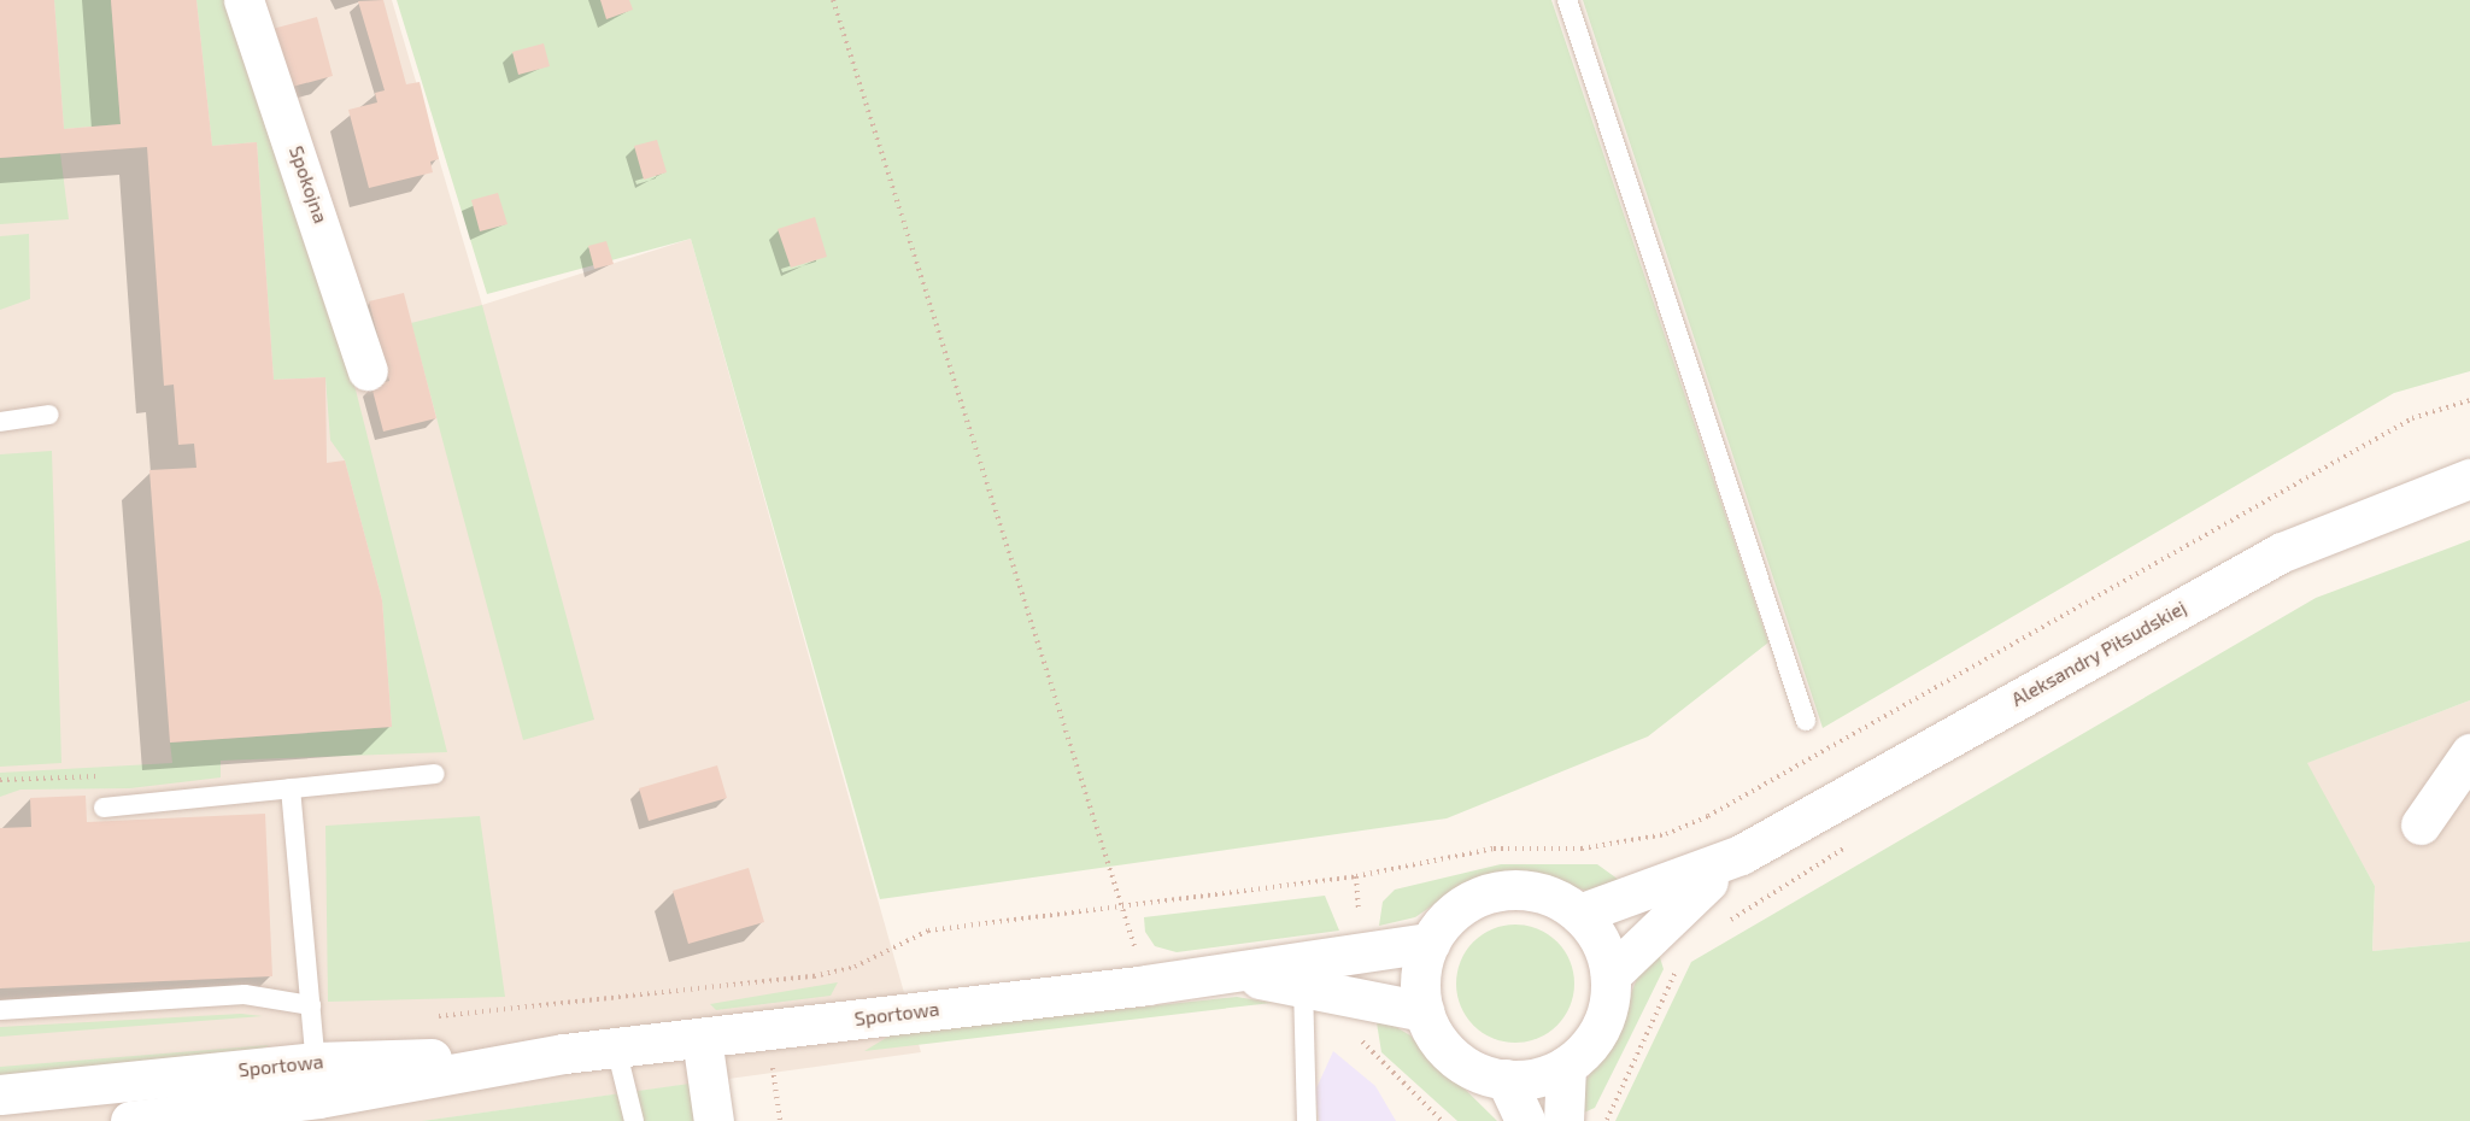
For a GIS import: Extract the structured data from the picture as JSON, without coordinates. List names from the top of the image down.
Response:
{
  "streets": {
    "street": ["Spokojna", "Aleksandry Piłsudskiej", "Sportowa"]
  },
  "crossings": [
    ["Aleksandry Piłsudskiej", "Sportowa"]
  ]
}
